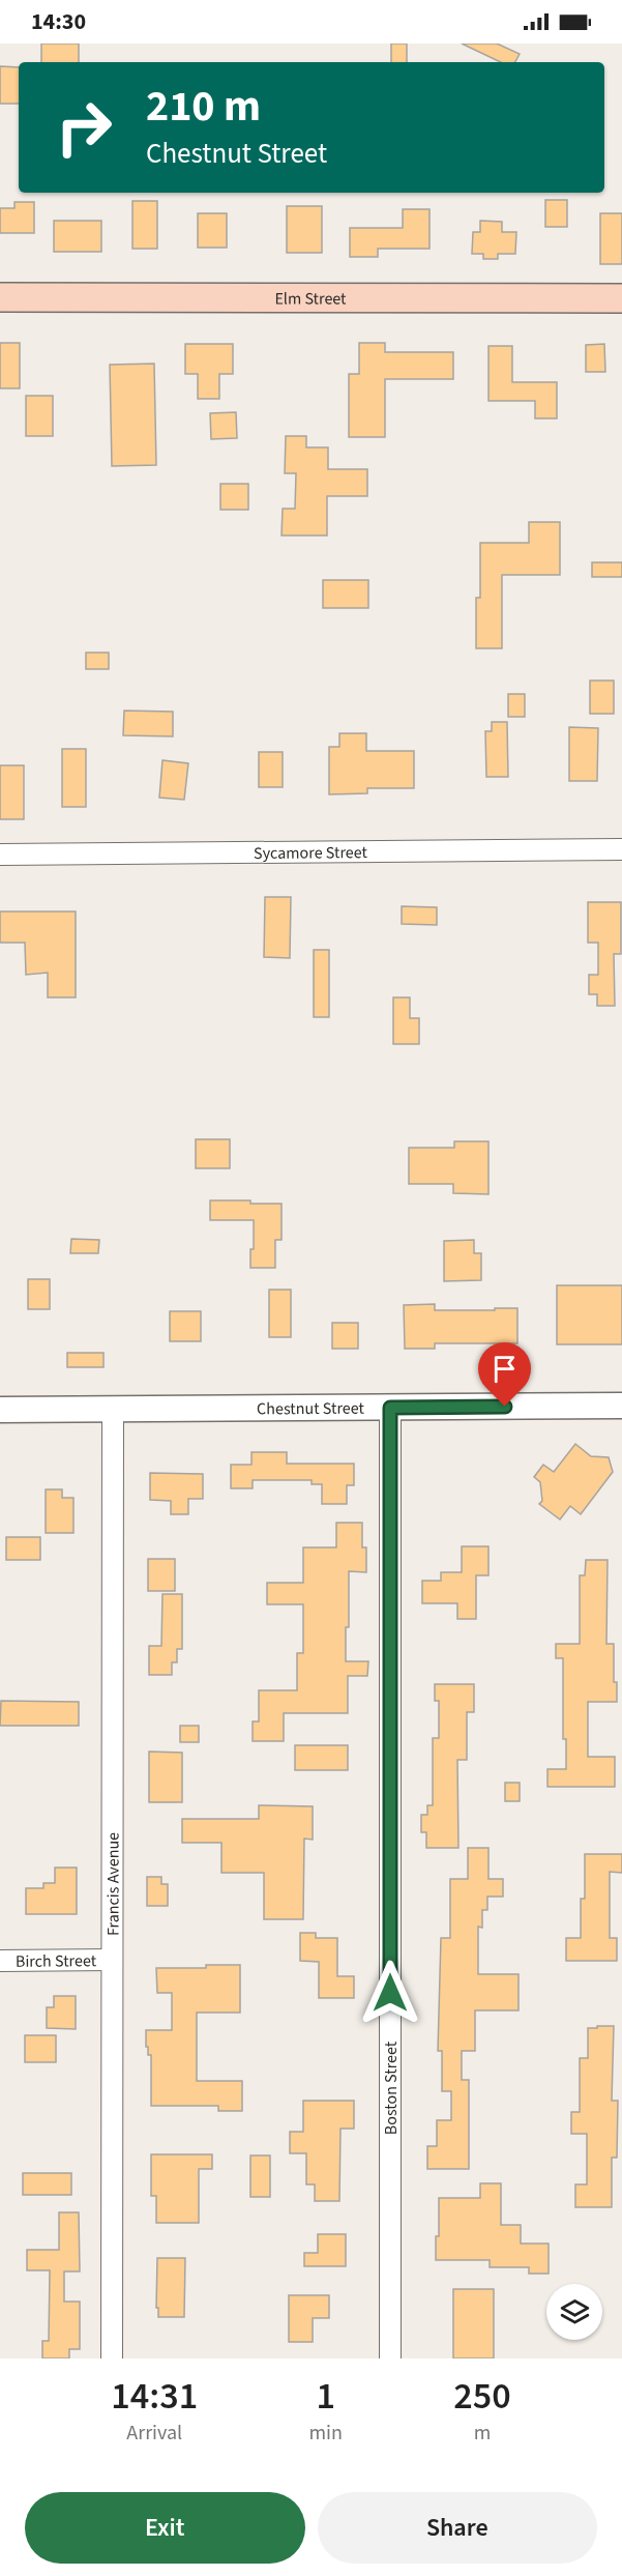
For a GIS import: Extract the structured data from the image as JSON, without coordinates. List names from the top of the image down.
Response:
{
  "streets": {
    "main road": ["Elm Street"],
    "street": [
      "Sycamore Street",
      "Chestnut Street",
      "Francis Avenue",
      "Birch Street",
      "Boston Street"
    ]
  },
  "crossings": [
    ["Chestnut Street", "Francis Avenue"],
    ["Chestnut Street", "Boston Street"],
    ["Francis Avenue", "Birch Street"]
  ],
  "page": {
    "status": "14:30",
    "turn": ["210 m", "Chestnut Street"],
    "eta": [
      "14:31",
      "Arrival",
      "1",
      "min",
      "250",
      "m"
    ],
    "buttons": ["Exit", "Share"]
  }
}
